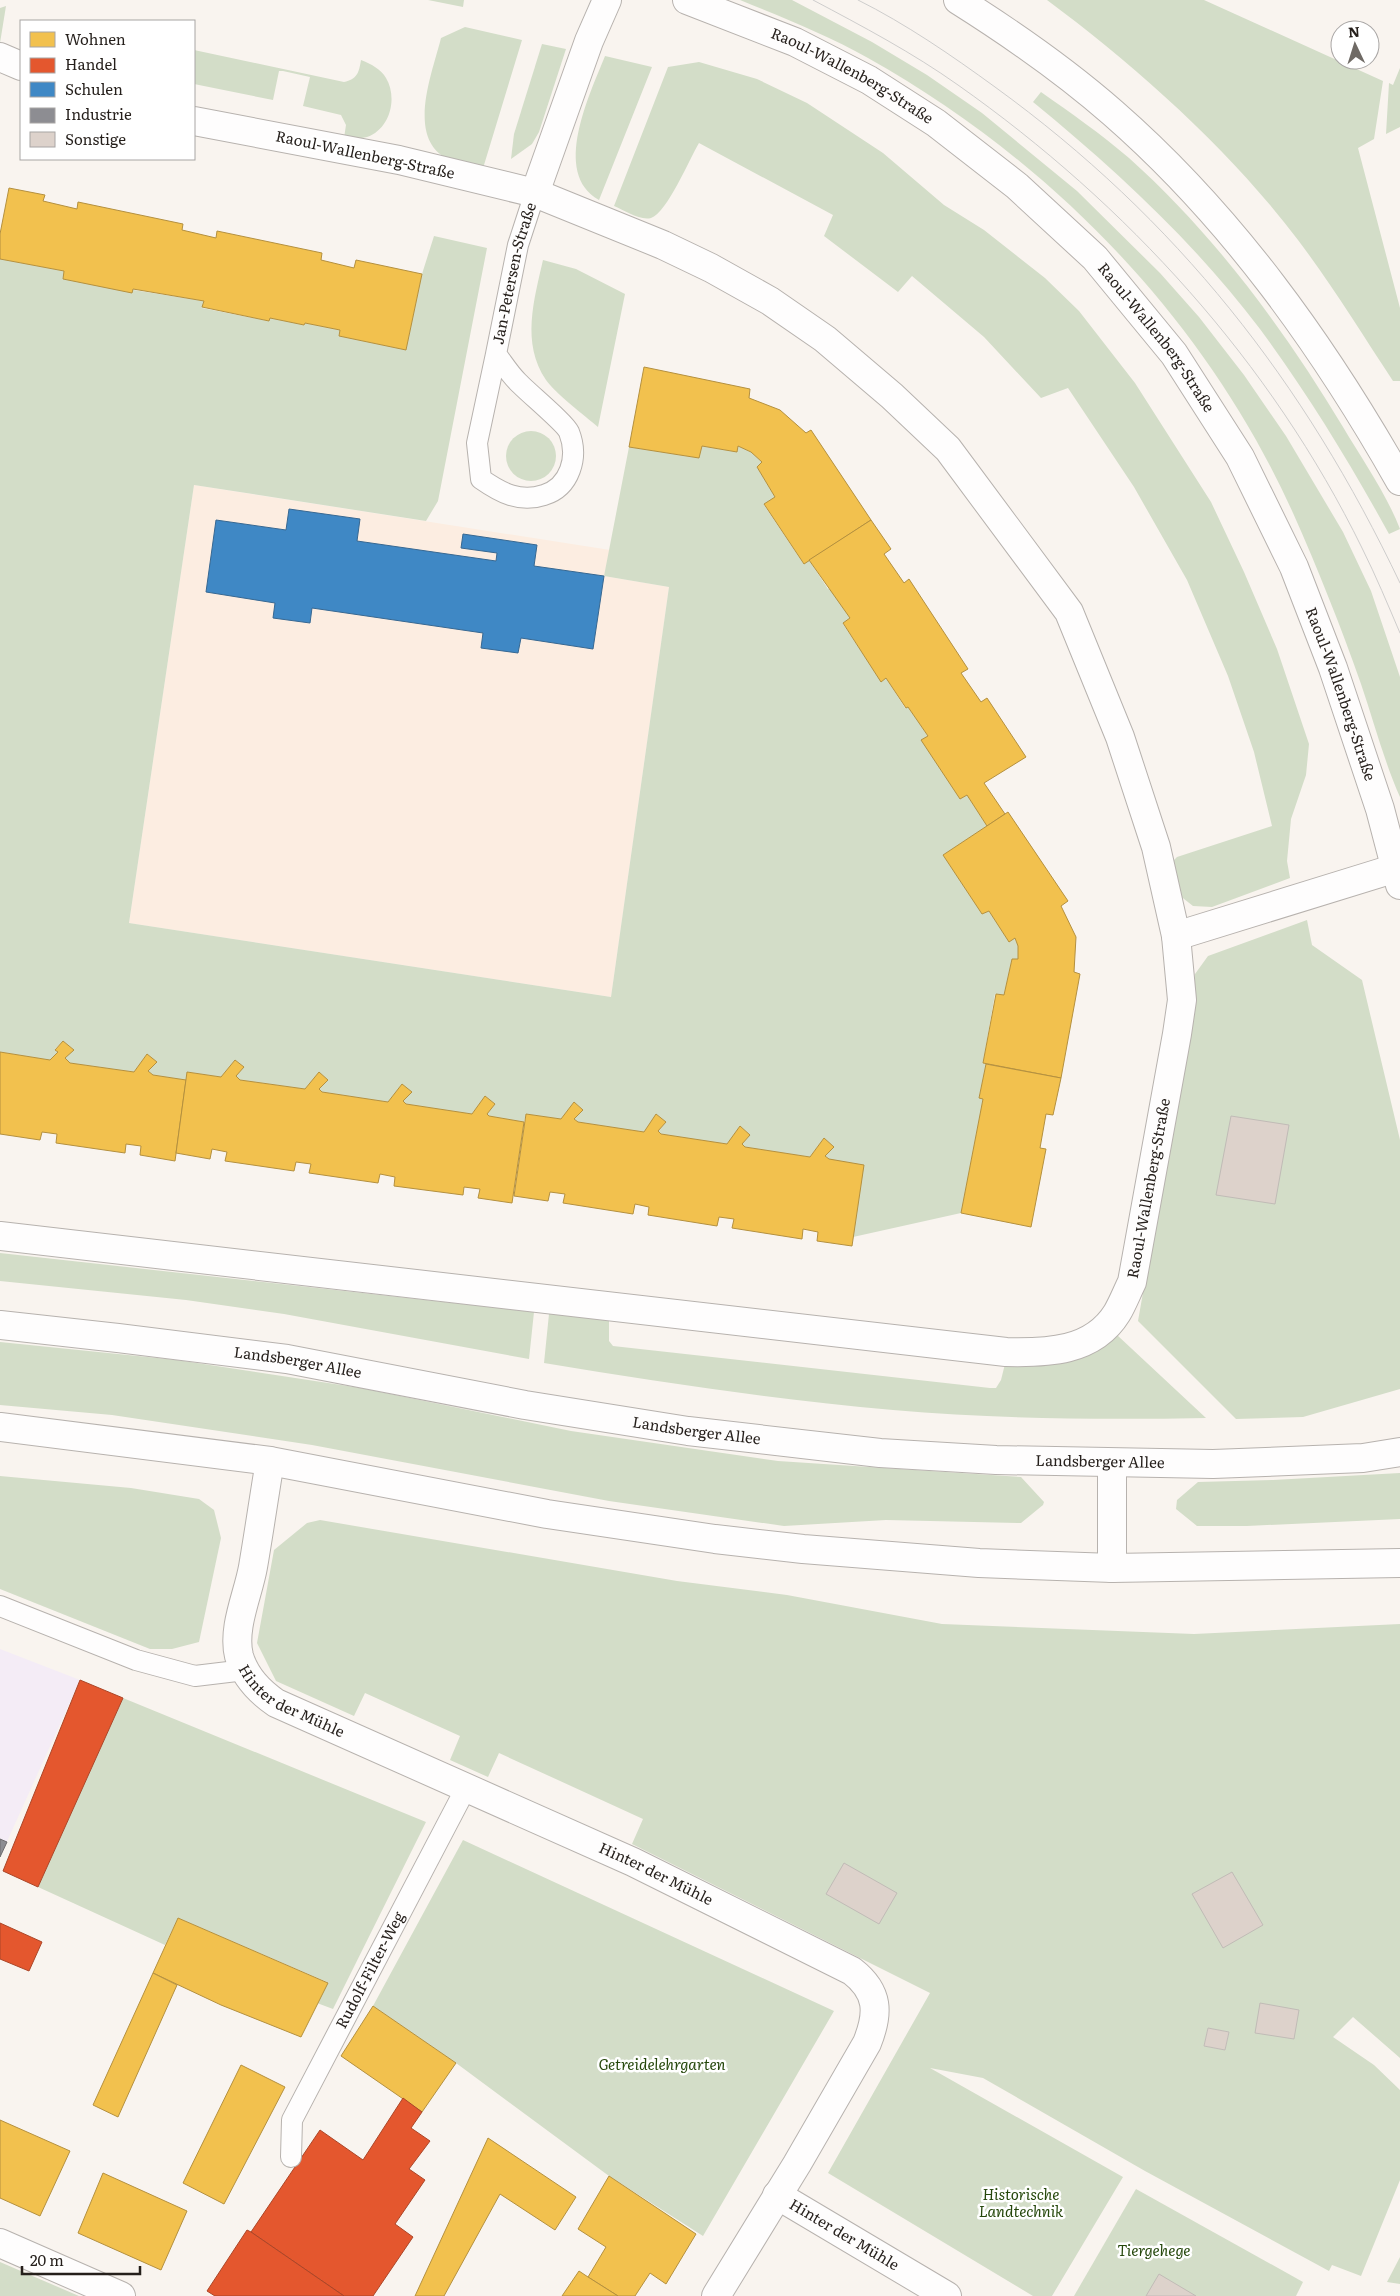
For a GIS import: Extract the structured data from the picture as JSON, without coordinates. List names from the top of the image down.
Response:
{
  "streets": {
    "street": ["Raoul-Wallenberg-Straße", "Landsberger Allee", "Hinter der Mühle"],
    "lane": ["Jan-Petersen-Straße", "Rudolf-Filter-Weg"]
  },
  "crossings": [
    ["Raoul-Wallenberg-Straße", "Jan-Petersen-Straße"],
    ["Hinter der Mühle", "Rudolf-Filter-Weg"]
  ],
  "parks": ["Getreidelehrgarten", "Historische Landtechnik", "Tiergehege"],
  "legend": [
    "Wohnen",
    "Handel",
    "Schulen",
    "Industrie",
    "Sonstige"
  ],
  "scale_bar": "20 m",
  "north": "top"
}
